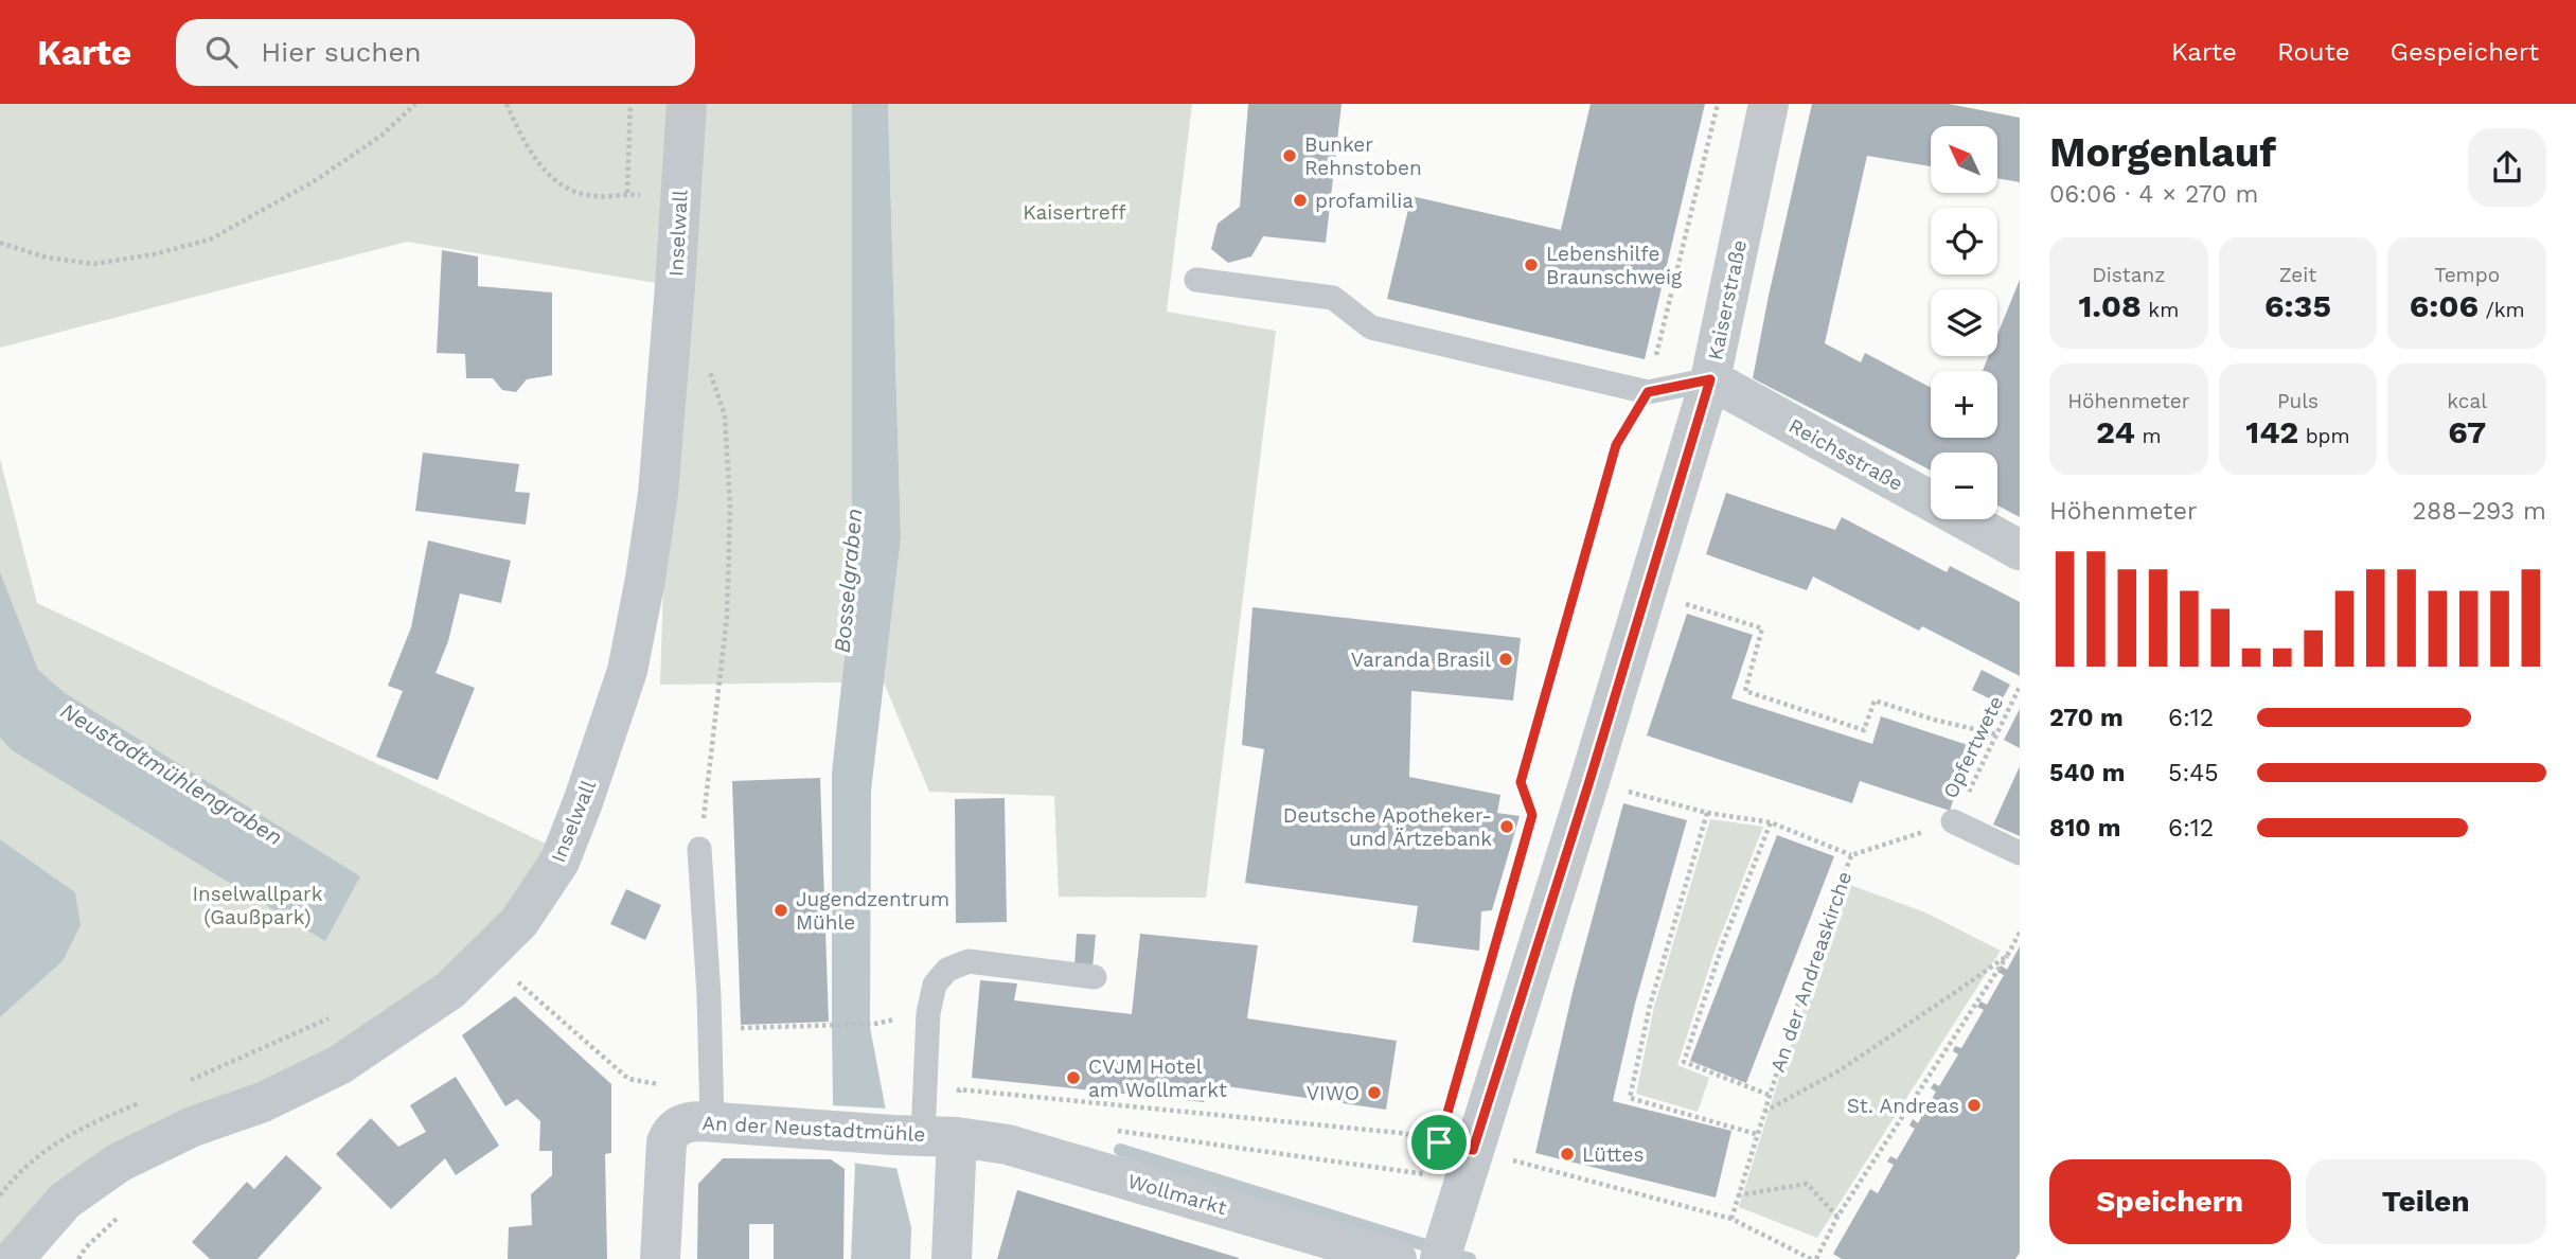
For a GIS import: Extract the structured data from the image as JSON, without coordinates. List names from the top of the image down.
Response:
{
  "streets": {
    "street": [
      "Inselwall",
      "Kaiserstraße",
      "Reichsstraße",
      "An der Neustadtmühle",
      "Wollmarkt"
    ],
    "path": ["Opfertwete", "An der Andreaskirche"]
  },
  "crossings": [
    ["Kaiserstraße", "Reichsstraße"],
    ["Opfertwete", "An der Andreaskirche"],
    ["An der Neustadtmühle", "Wollmarkt"]
  ],
  "water": ["Bosselgraben", "Neustadtmühlengraben"],
  "parks": ["Kaisertreff", "Inselwallpark (Gaußpark)"],
  "places": [
    "Bunker Rehnstoben",
    "profamilia",
    "Lebenshilfe Braunschweig",
    "Varanda Brasil",
    "Deutsche Apotheker- und Ärtzebank",
    "Jugendzentrum Mühle",
    "CVJM Hotel am Wollmarkt",
    "VIWO",
    "St. Andreas",
    "Lüttes"
  ],
  "north": "top left",
  "page": {
    "header": "Karte",
    "search": "Hier suchen",
    "nav": ["Karte", "Route", "Gespeichert"],
    "heading": ["Morgenlauf", "06:06 · 4 × 270 m"],
    "map_buttons": ["+", "−"],
    "stats": [
      ["Distanz", "1.08 km"],
      ["Zeit", "6:35"],
      ["Tempo", "6:06 /km"],
      ["Höhenmeter", "24 m"],
      ["Puls", "142 bpm"],
      ["kcal", "67"]
    ],
    "chart": ["Höhenmeter", "288–293 m"],
    "list": [
      {
        "name": "270 m",
        "note": "6:12"
      },
      {
        "name": "540 m",
        "note": "5:45"
      },
      {
        "name": "810 m",
        "note": "6:12"
      }
    ],
    "buttons": ["Speichern", "Teilen"]
  }
}
